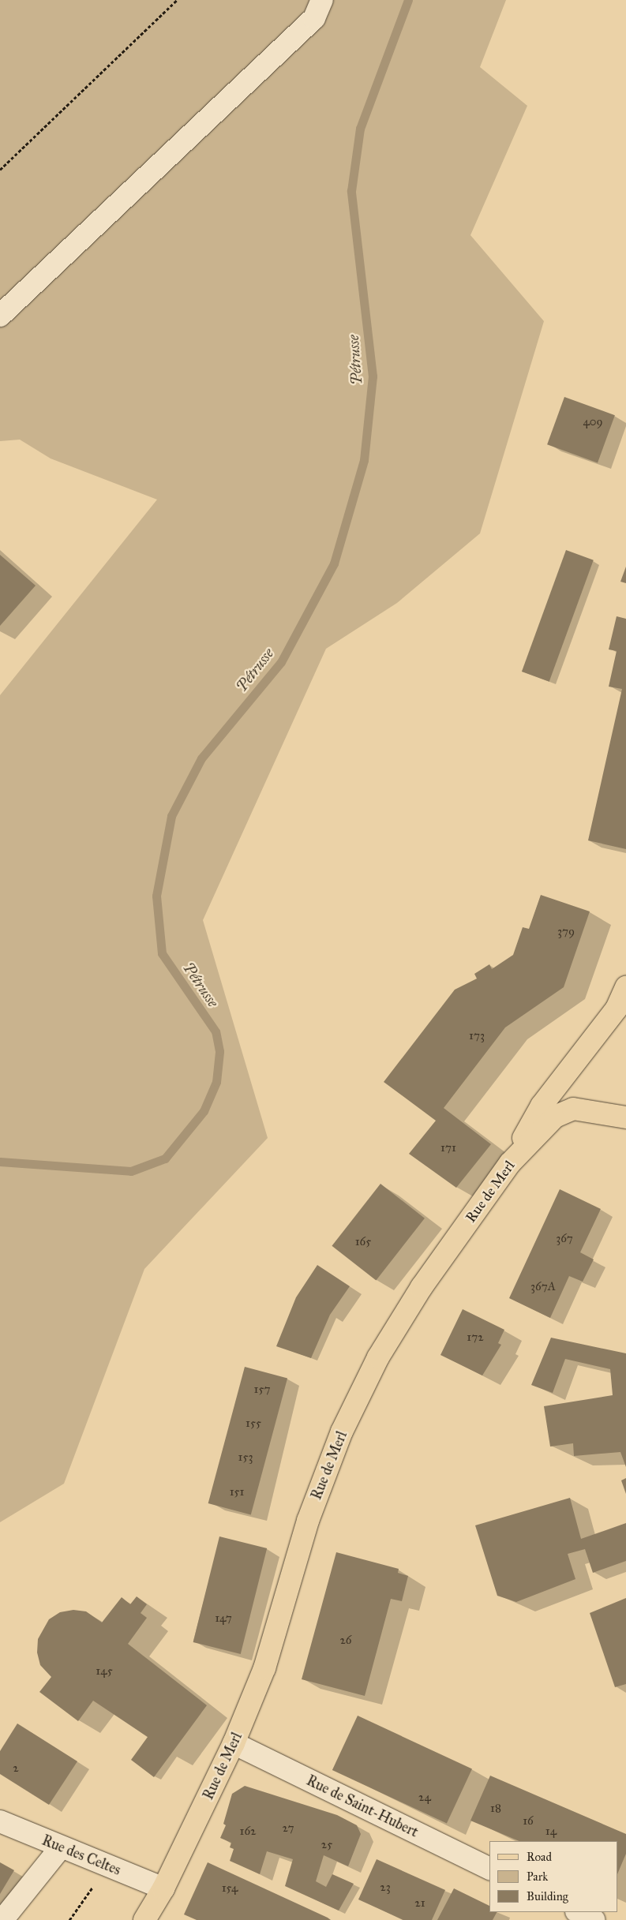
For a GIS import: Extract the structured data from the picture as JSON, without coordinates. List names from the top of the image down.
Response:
{
  "streets": {
    "main road": ["Rue de Merl"],
    "street": ["Rue de Saint-Hubert", "Rue des Celtes"]
  },
  "crossings": [
    ["Rue de Merl", "Rue de Saint-Hubert"],
    ["Rue de Merl", "Rue des Celtes"]
  ],
  "water": ["Pétrusse"],
  "house_numbers": [
    "409",
    "379",
    "173",
    "171",
    "367",
    "165",
    "367A",
    "172",
    "157",
    "155",
    "153",
    "151",
    "147",
    "26",
    "145",
    "2",
    "24",
    "18",
    "16",
    "27",
    "162",
    "14",
    "25",
    "23",
    "154",
    "21"
  ],
  "legend": ["Road", "Park", "Building"]
}
